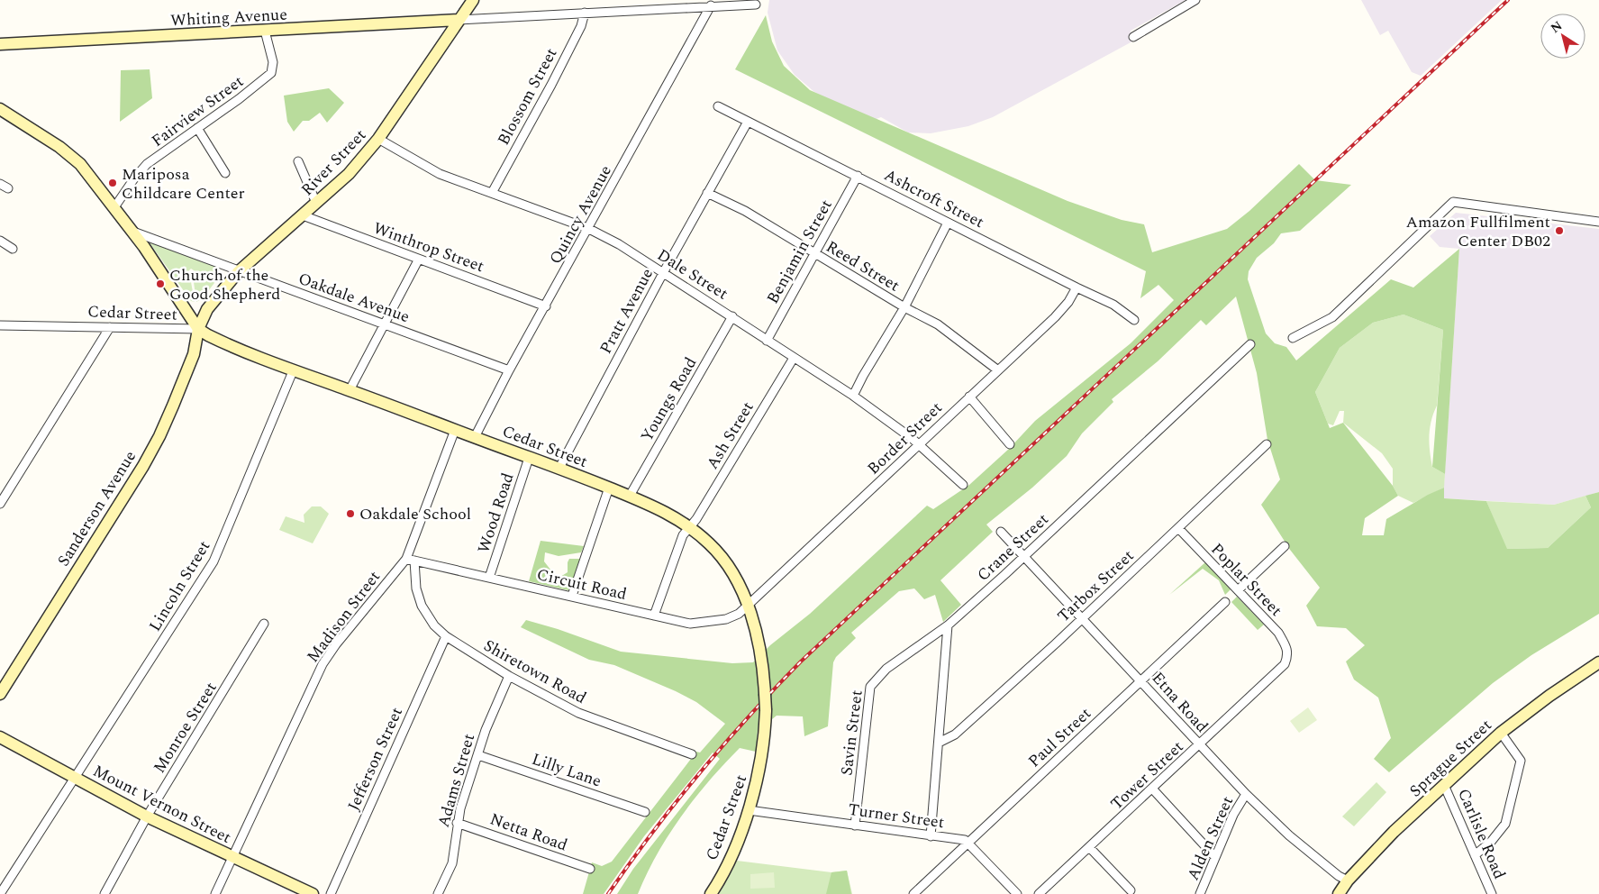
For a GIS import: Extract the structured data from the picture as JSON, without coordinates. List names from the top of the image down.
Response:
{
  "streets": {
    "street": [
      "Whiting Avenue",
      "Blossom Street",
      "Fairview Street",
      "River Street",
      "Ashcroft Street",
      "Quincy Avenue",
      "Winthrop Street",
      "Benjamin Street",
      "Reed Street",
      "Dale Street",
      "Oakdale Avenue",
      "Pratt Avenue",
      "Cedar Street",
      "Youngs Road",
      "Ash Street",
      "Border Street",
      "Sanderson Avenue",
      "Wood Road",
      "Crane Street",
      "Poplar Street",
      "Circuit Road",
      "Lincoln Street",
      "Tarbox Street",
      "Madison Street",
      "Shiretown Road",
      "Etna Road",
      "Monroe Street",
      "Savin Street",
      "Paul Street",
      "Sprague Street",
      "Jefferson Street",
      "Lilly Lane",
      "Tower Street",
      "Adams Street",
      "Mount Vernon Street",
      "Turner Street",
      "Netta Road",
      "Carlisle Road",
      "Alden Street"
    ]
  },
  "crossings": [
    ["Whiting Avenue", "Fairview Street"],
    ["Whiting Avenue", "River Street"],
    ["Blossom Street", "Dale Street"],
    ["River Street", "Winthrop Street"],
    ["River Street", "Dale Street"],
    ["River Street", "Oakdale Avenue"],
    ["River Street", "Cedar Street"],
    ["River Street", "Sanderson Avenue"],
    ["Ashcroft Street", "Benjamin Street"],
    ["Ashcroft Street", "Pratt Avenue"],
    ["Ashcroft Street", "Border Street"],
    ["Quincy Avenue", "Winthrop Street"],
    ["Quincy Avenue", "Dale Street"],
    ["Quincy Avenue", "Oakdale Avenue"],
    ["Quincy Avenue", "Cedar Street"],
    ["Benjamin Street", "Reed Street"],
    ["Benjamin Street", "Dale Street"],
    ["Reed Street", "Pratt Avenue"],
    ["Reed Street", "Border Street"],
    ["Dale Street", "Pratt Avenue"],
    ["Dale Street", "Youngs Road"],
    ["Dale Street", "Ash Street"],
    ["Dale Street", "Border Street"],
    ["Pratt Avenue", "Cedar Street"],
    ["Cedar Street", "Youngs Road"],
    ["Cedar Street", "Ash Street"],
    ["Cedar Street", "Border Street"],
    ["Cedar Street", "Sanderson Avenue"],
    ["Cedar Street", "Wood Road"],
    ["Cedar Street", "Circuit Road"],
    ["Cedar Street", "Lincoln Street"],
    ["Cedar Street", "Madison Street"],
    ["Cedar Street", "Turner Street"],
    ["Ash Street", "Circuit Road"],
    ["Border Street", "Circuit Road"],
    ["Wood Road", "Circuit Road"],
    ["Crane Street", "Etna Road"],
    ["Crane Street", "Savin Street"],
    ["Poplar Street", "Tarbox Street"],
    ["Poplar Street", "Tower Street"],
    ["Circuit Road", "Madison Street"],
    ["Circuit Road", "Shiretown Road"],
    ["Lincoln Street", "Mount Vernon Street"],
    ["Tarbox Street", "Etna Road"],
    ["Madison Street", "Shiretown Road"],
    ["Madison Street", "Mount Vernon Street"],
    ["Shiretown Road", "Jefferson Street"],
    ["Shiretown Road", "Adams Street"],
    ["Etna Road", "Paul Street"],
    ["Etna Road", "Sprague Street"],
    ["Etna Road", "Tower Street"],
    ["Etna Road", "Alden Street"],
    ["Monroe Street", "Mount Vernon Street"],
    ["Savin Street", "Turner Street"],
    ["Paul Street", "Turner Street"],
    ["Sprague Street", "Carlisle Road"],
    ["Lilly Lane", "Adams Street"],
    ["Adams Street", "Netta Road"]
  ],
  "places": [
    "Mariposa Childcare Center",
    "Amazon Fullfilment Center DB02",
    "Church of the Good Shepherd",
    "Oakdale School"
  ],
  "north": "top left"
}
